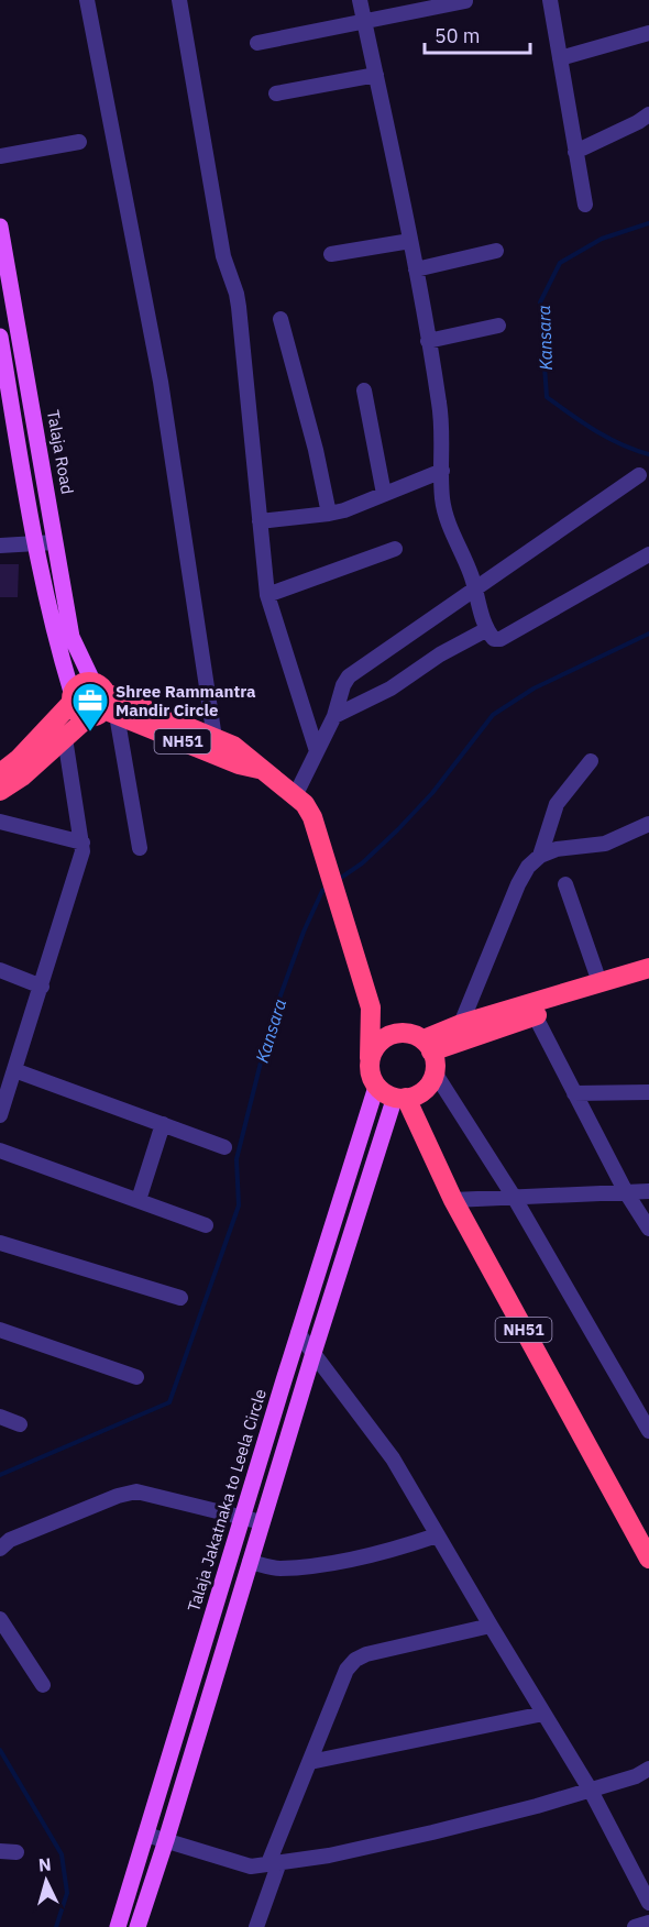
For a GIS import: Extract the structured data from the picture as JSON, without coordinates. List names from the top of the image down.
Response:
{
  "streets": {
    "highway": ["NH51"],
    "main road": ["Talaja Road", "Talaja Jakatnaka to Leela Circle"]
  },
  "crossings": [
    ["Talaja Road", "NH51"],
    ["NH51", "Talaja Jakatnaka to Leela Circle"]
  ],
  "water": ["Kansara"],
  "places": {
    "office": ["Shree Rammantra Mandir Circle"]
  },
  "scale_bar": "50 m",
  "north": "top"
}
